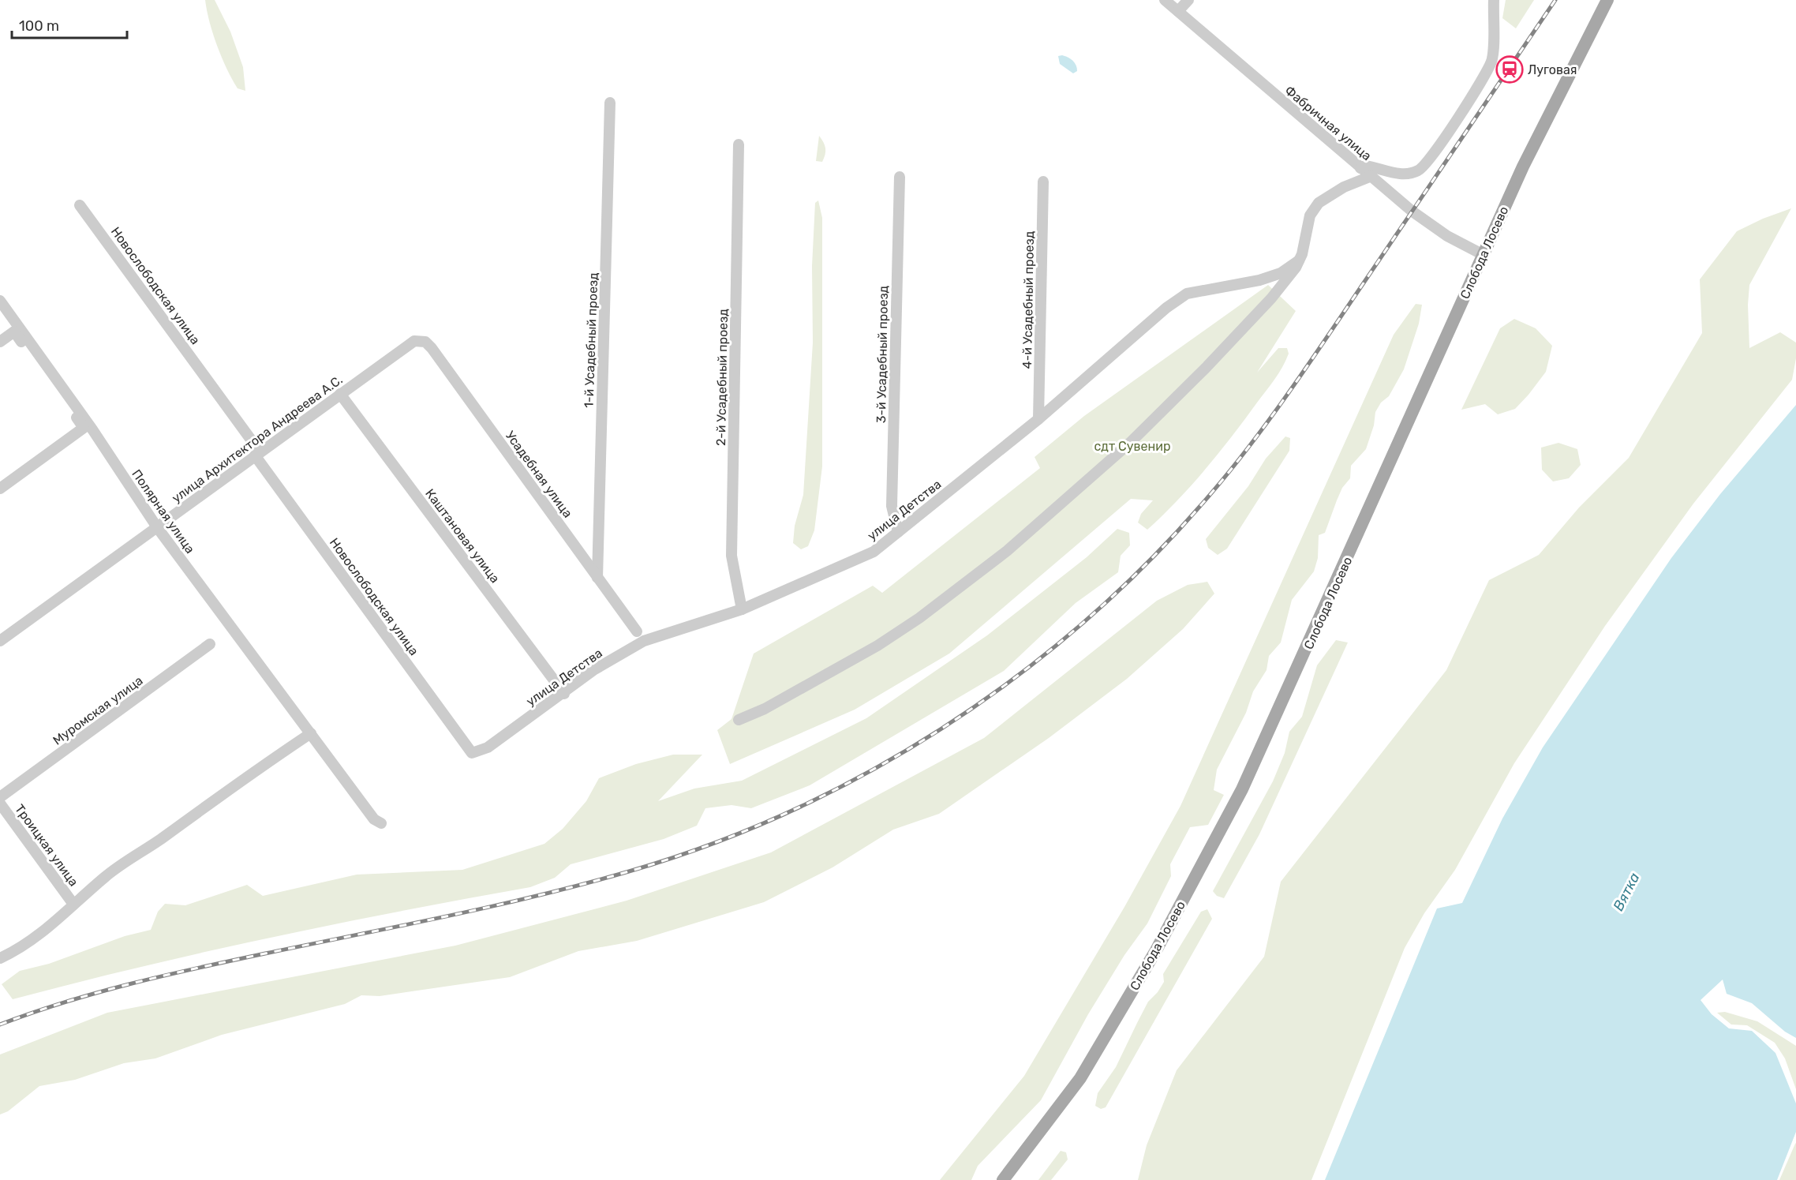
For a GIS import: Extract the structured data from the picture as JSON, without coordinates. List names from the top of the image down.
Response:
{
  "streets": {
    "main road": ["Слобода Лосево"],
    "street": [
      "Фабричная улица",
      "Новослободская улица",
      "4-й Усадебный проезд",
      "1-й Усадебный проезд",
      "3-й Усадебный проезд",
      "2-й Усадебный проезд",
      "улица Архитектора Андреева А.С.",
      "Усадебная улица",
      "улица Детства",
      "Полярная улица",
      "Каштановая улица",
      "Муромская улица",
      "Троицкая улица"
    ]
  },
  "crossings": [
    ["Фабричная улица", "Слобода Лосево"],
    ["Новослободская улица", "улица Архитектора Андреева А.С."],
    ["Новослободская улица", "улица Детства"],
    ["4-й Усадебный проезд", "улица Детства"],
    ["1-й Усадебный проезд", "Усадебная улица"],
    ["3-й Усадебный проезд", "улица Детства"],
    ["2-й Усадебный проезд", "улица Детства"],
    ["улица Архитектора Андреева А.С.", "Усадебная улица"],
    ["улица Архитектора Андреева А.С.", "Полярная улица"],
    ["улица Архитектора Андреева А.С.", "Каштановая улица"],
    ["улица Детства", "Каштановая улица"]
  ],
  "water": ["Вятка"],
  "parks": ["сдт Сувенир"],
  "places": {
    "station": ["Луговая"]
  },
  "scale_bar": "100 m"
}
